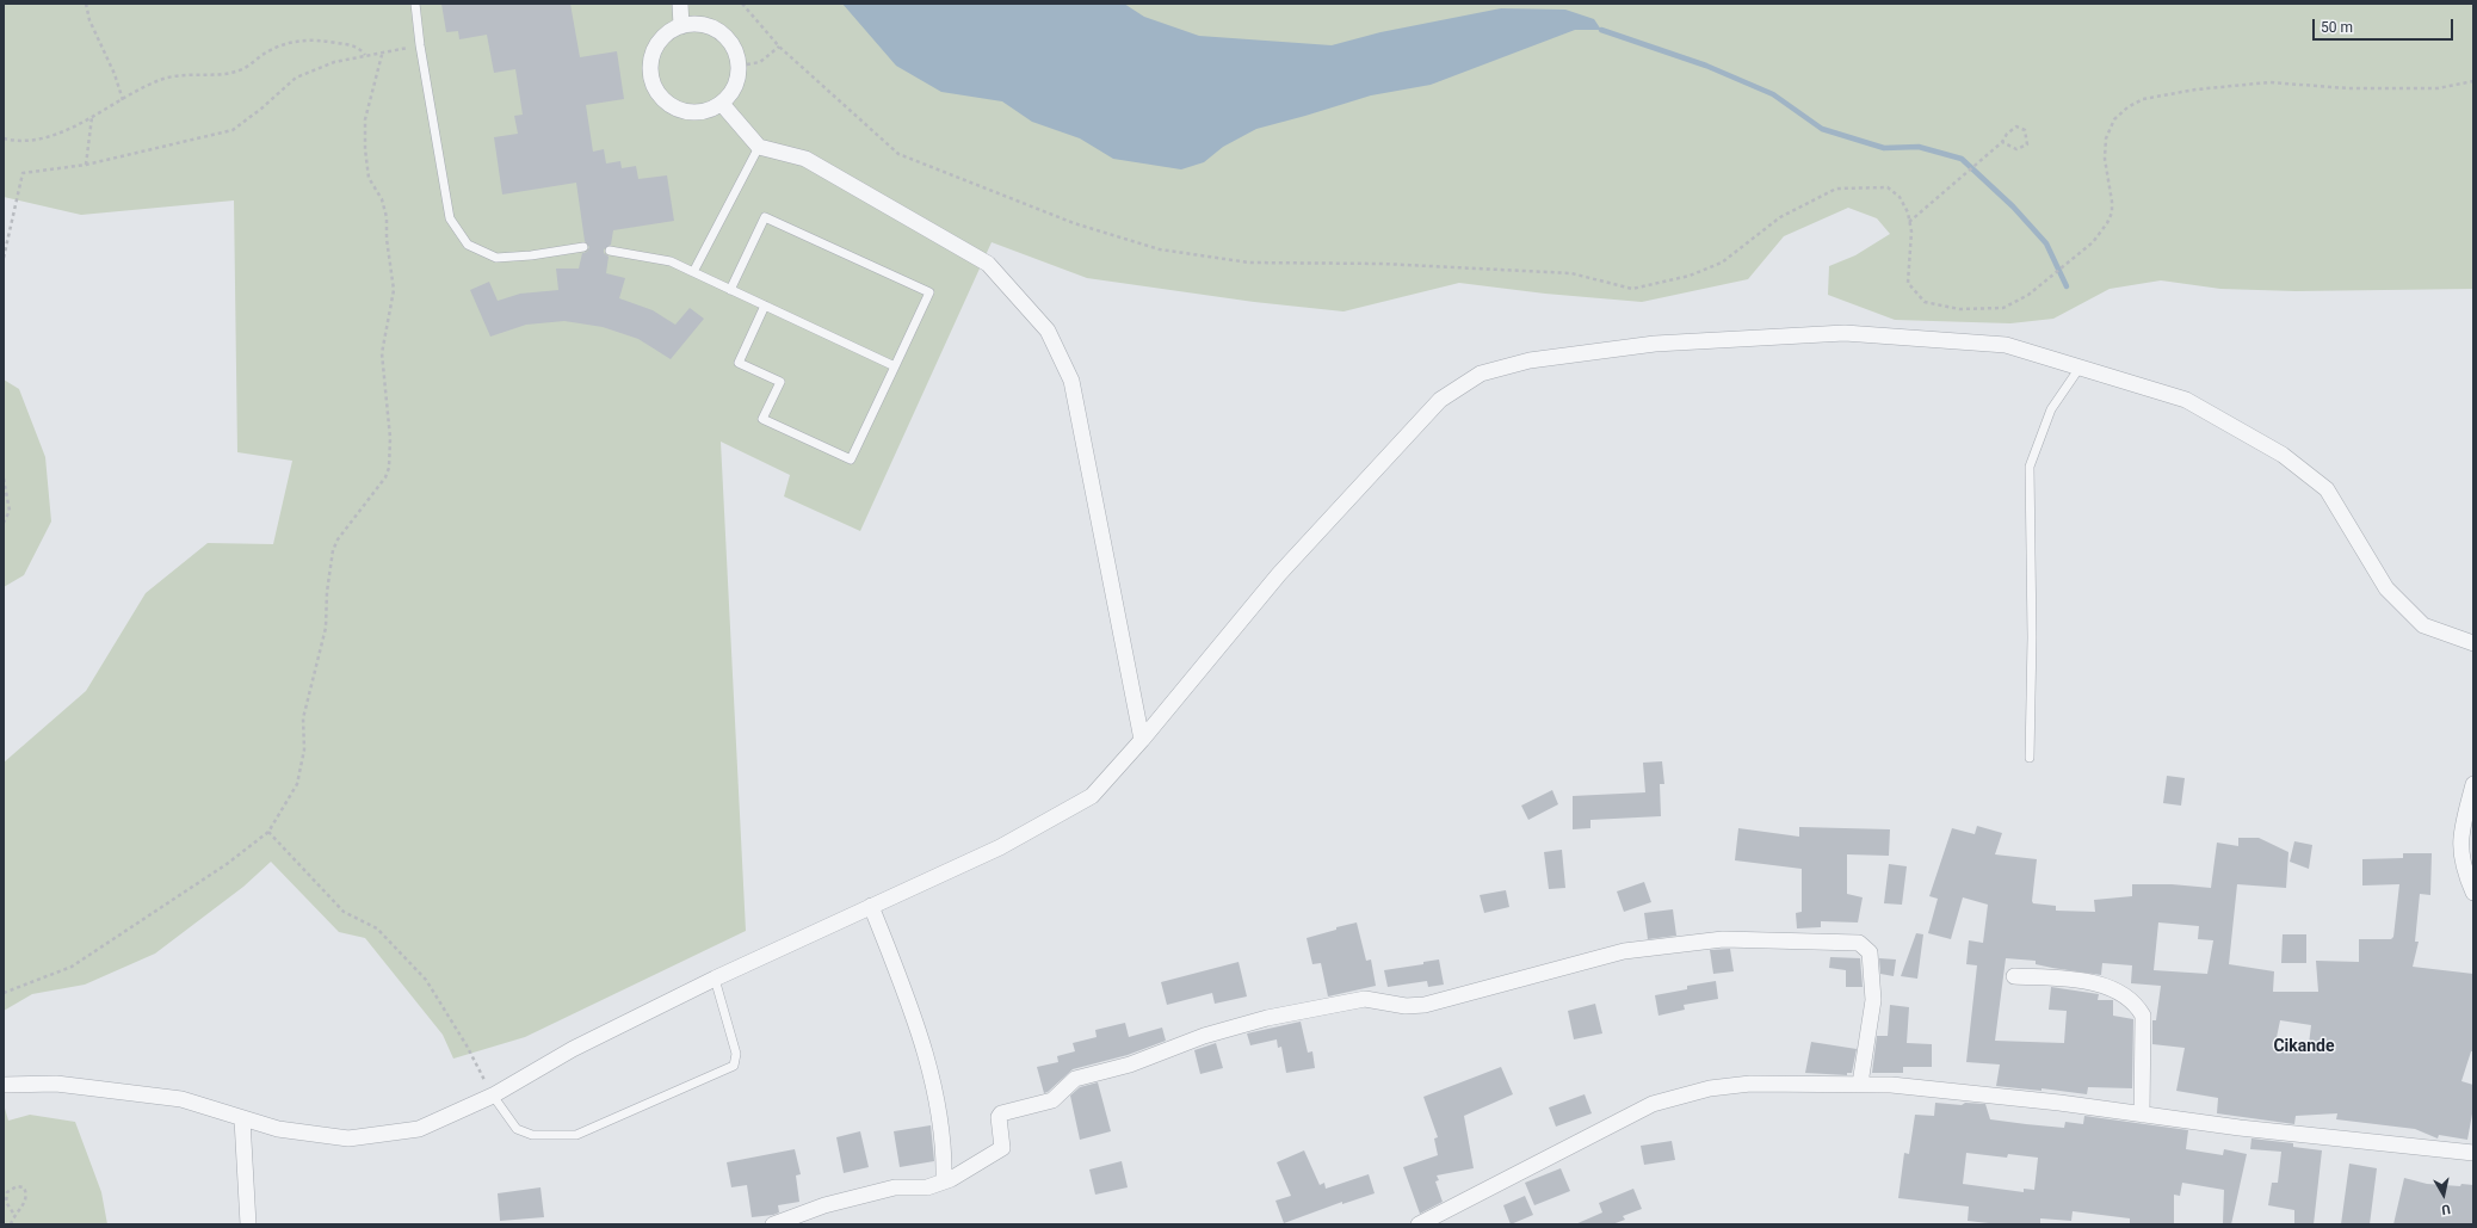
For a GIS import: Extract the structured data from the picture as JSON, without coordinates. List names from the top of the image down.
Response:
{
  "districts": ["Cikande"],
  "scale_bar": "50 m",
  "north": "bottom"
}
